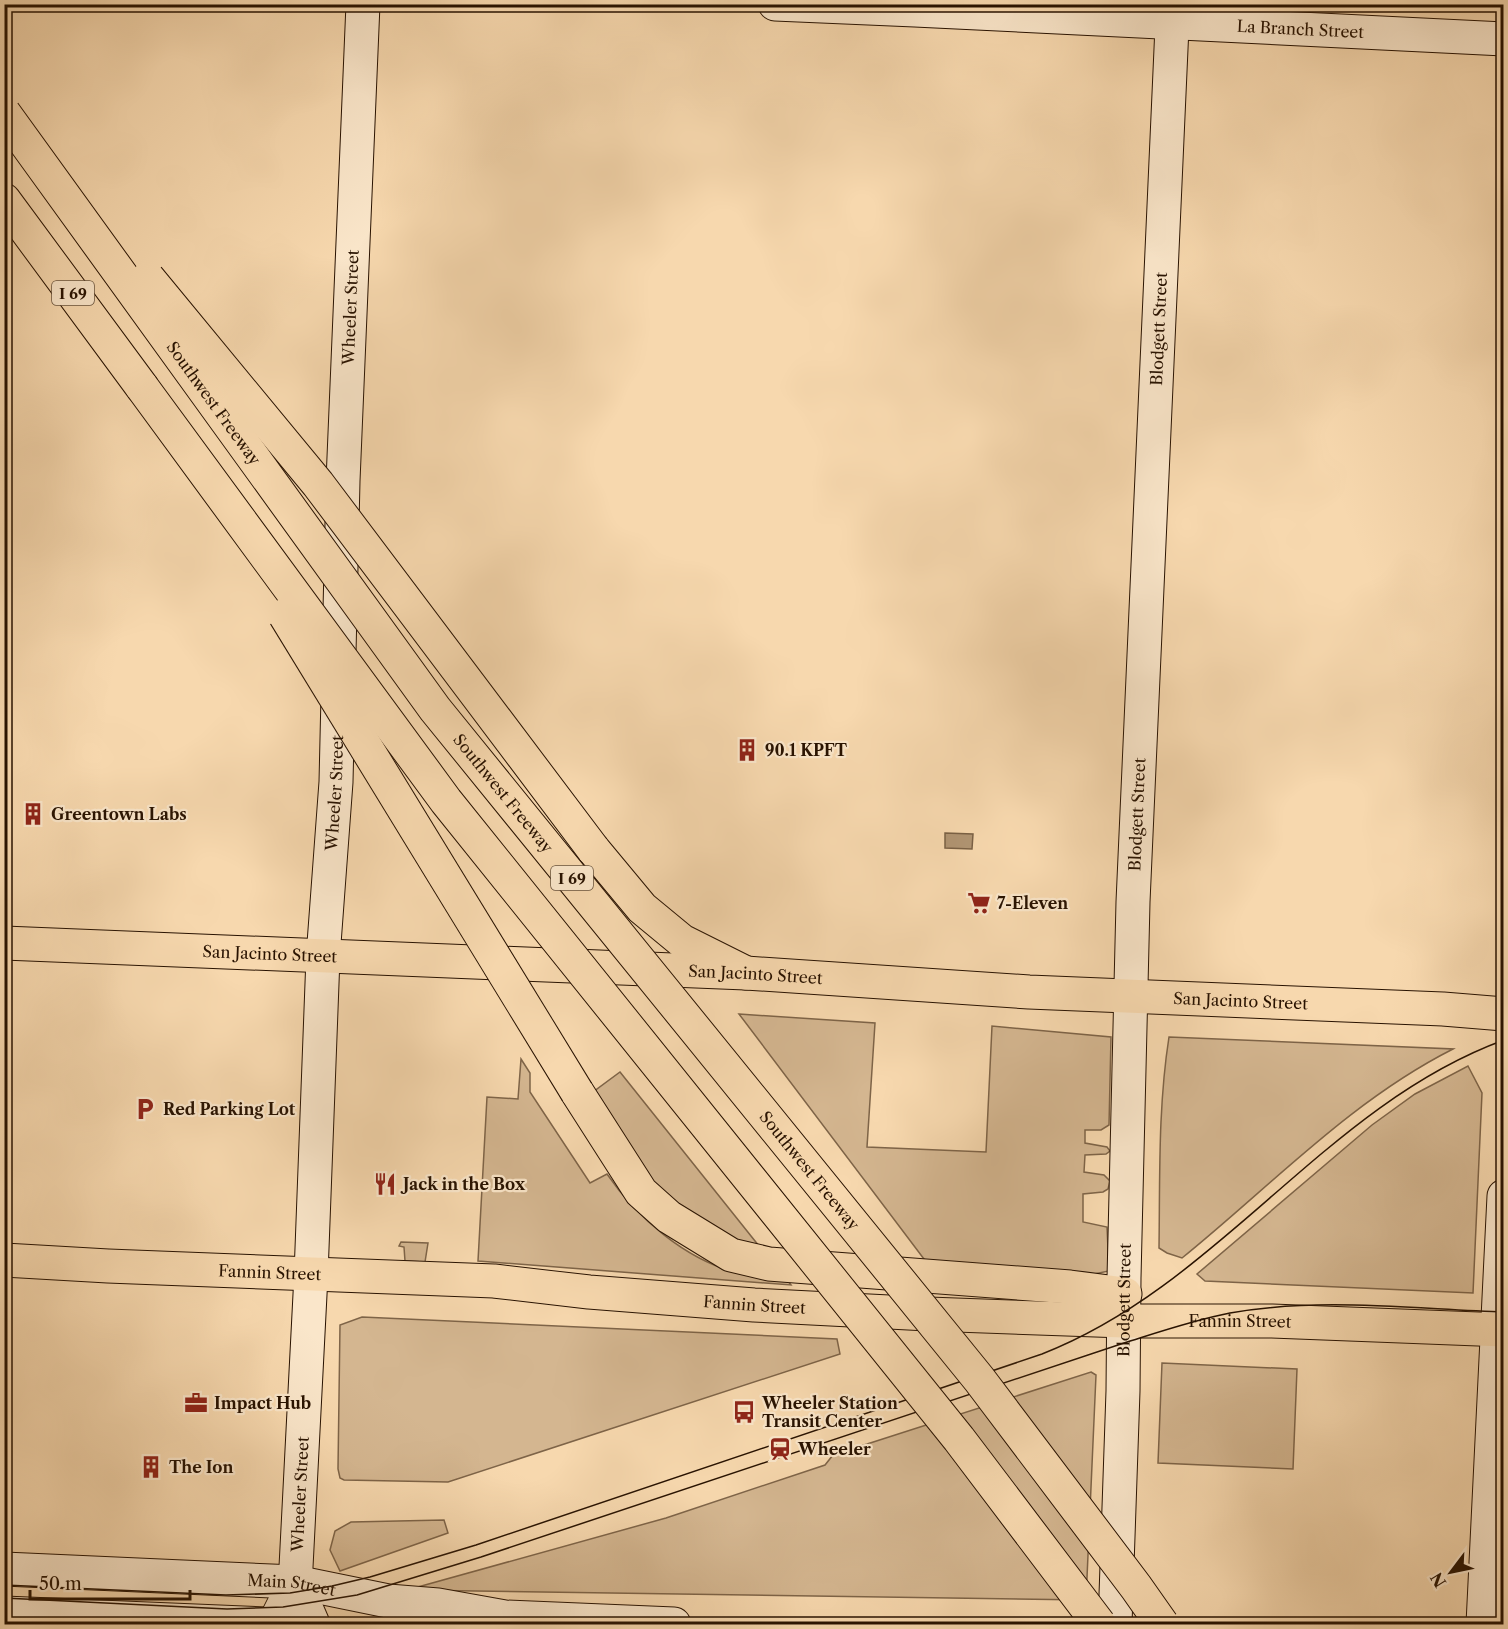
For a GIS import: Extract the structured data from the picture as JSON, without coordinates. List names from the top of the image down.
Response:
{
  "streets": {
    "main road": [
      "La Branch Street",
      "I 69",
      "Wheeler Street",
      "Blodgett Street",
      "Southwest Freeway",
      "San Jacinto Street",
      "Fannin Street",
      "Main Street"
    ]
  },
  "crossings": [
    ["La Branch Street", "Blodgett Street"],
    ["Wheeler Street", "San Jacinto Street"],
    ["Wheeler Street", "Fannin Street"],
    ["Wheeler Street", "Main Street"],
    ["Blodgett Street", "San Jacinto Street"],
    ["Blodgett Street", "Fannin Street"]
  ],
  "places": {
    "building": ["90.1 KPFT", "Greentown Labs", "The Ion"],
    "supermarket": ["7-Eleven"],
    "parking": ["Red Parking Lot"],
    "restaurant": ["Jack in the Box"],
    "office": ["Impact Hub"],
    "bus stop": ["Wheeler Station Transit Center"],
    "station": ["Wheeler"]
  },
  "scale_bar": "50 m",
  "north": "bottom left"
}
